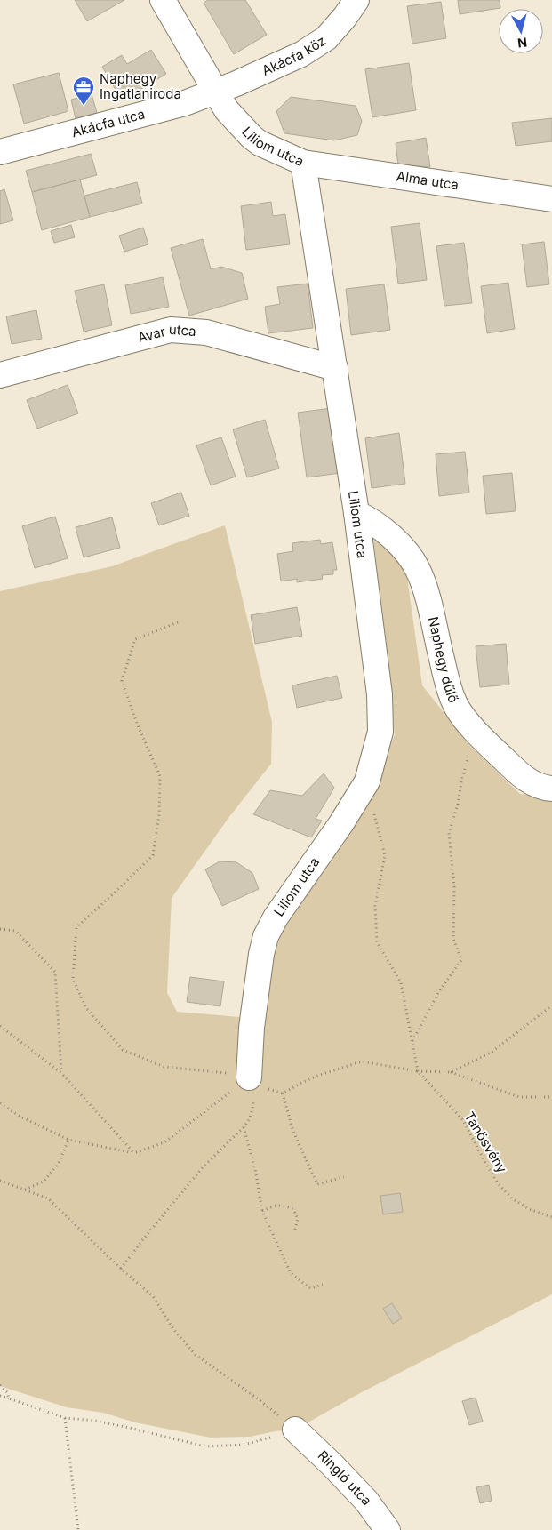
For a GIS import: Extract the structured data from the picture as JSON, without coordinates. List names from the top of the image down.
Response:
{
  "streets": {
    "street": [
      "Akácfa köz",
      "Akácfa utca",
      "Liliom utca",
      "Alma utca",
      "Avar utca",
      "Naphegy dűlő",
      "Ringló utca"
    ],
    "path": ["Tanösvény"]
  },
  "crossings": [
    ["Akácfa köz", "Akácfa utca"],
    ["Akácfa köz", "Liliom utca"],
    ["Akácfa utca", "Liliom utca"],
    ["Liliom utca", "Alma utca"],
    ["Liliom utca", "Avar utca"],
    ["Liliom utca", "Naphegy dűlő"]
  ],
  "places": {
    "office": ["Naphegy Ingatlaniroda"]
  },
  "north": "bottom"
}
